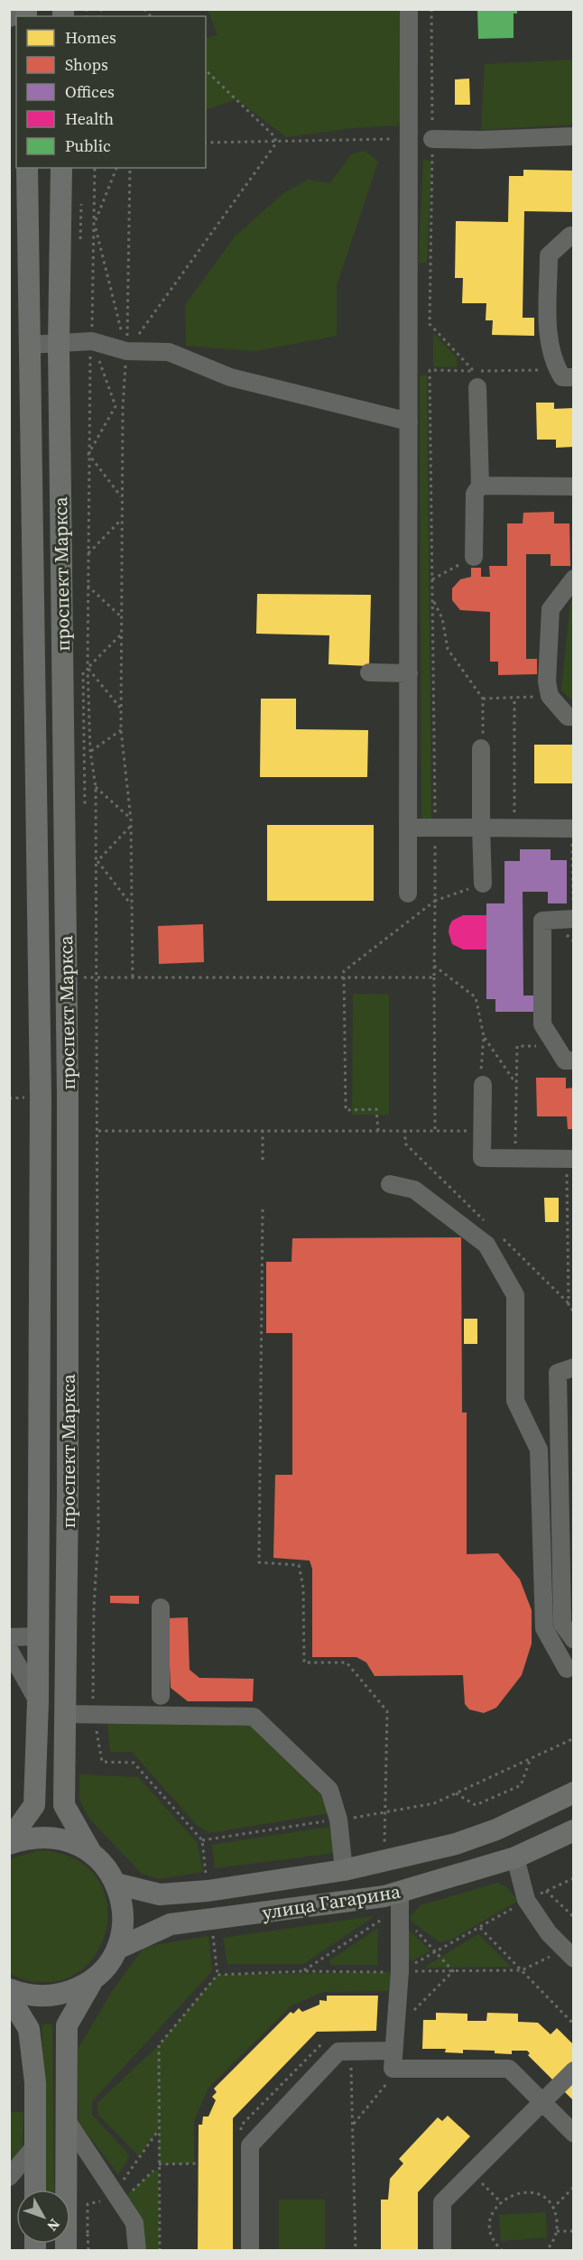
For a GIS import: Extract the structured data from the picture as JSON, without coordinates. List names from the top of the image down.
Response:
{
  "streets": {
    "main road": ["проспект Маркса", "улица Гагарина"]
  },
  "legend": [
    "Homes",
    "Shops",
    "Offices",
    "Health",
    "Public"
  ],
  "north": "bottom right"
}
